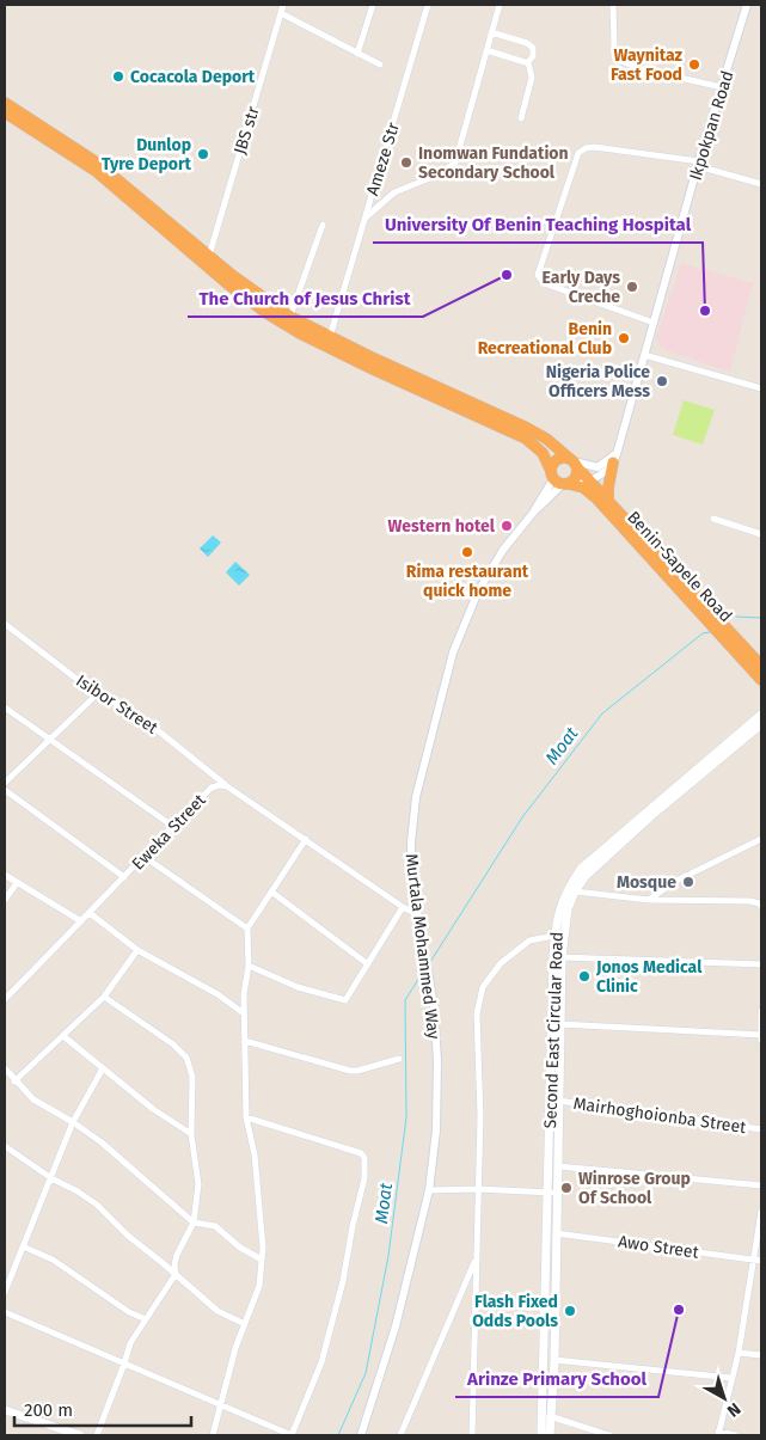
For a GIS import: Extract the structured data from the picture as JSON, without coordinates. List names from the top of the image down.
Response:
{
  "streets": {
    "highway": ["Benin-Sapele Road"],
    "main road": ["Second East Circular Road"],
    "street": [
      "Ikpokpan Road",
      "JBS str",
      "Ameze Str",
      "Isibor Street",
      "Eweka Street",
      "Murtala Mohammed Way",
      "Mairhoghoionba Street",
      "Awo Street"
    ]
  },
  "crossings": [
    ["Ameze Str", "Benin-Sapele Road"],
    ["Benin-Sapele Road", "Murtala Mohammed Way"],
    ["Isibor Street", "Eweka Street"],
    ["Second East Circular Road", "Mairhoghoionba Street"],
    ["Second East Circular Road", "Awo Street"]
  ],
  "water": ["Moat"],
  "places": [
    "Waynitaz Fast Food",
    "Cocacola Deport",
    "Dunlop Tyre Deport",
    "Inomwan Fundation Secondary School",
    "The Church of Jesus Christ",
    "Early Days Creche",
    "University Of Benin Teaching Hospital",
    "Benin Recreational Club",
    "Nigeria Police Officers Mess",
    "Western hotel",
    "Rima restaurant quick home",
    "Mosque",
    "Jonos Medical Clinic",
    "Winrose Group Of School",
    "Arinze Primary School",
    "Flash Fixed Odds Pools"
  ],
  "scale_bar": "200 m",
  "north": "bottom right"
}
